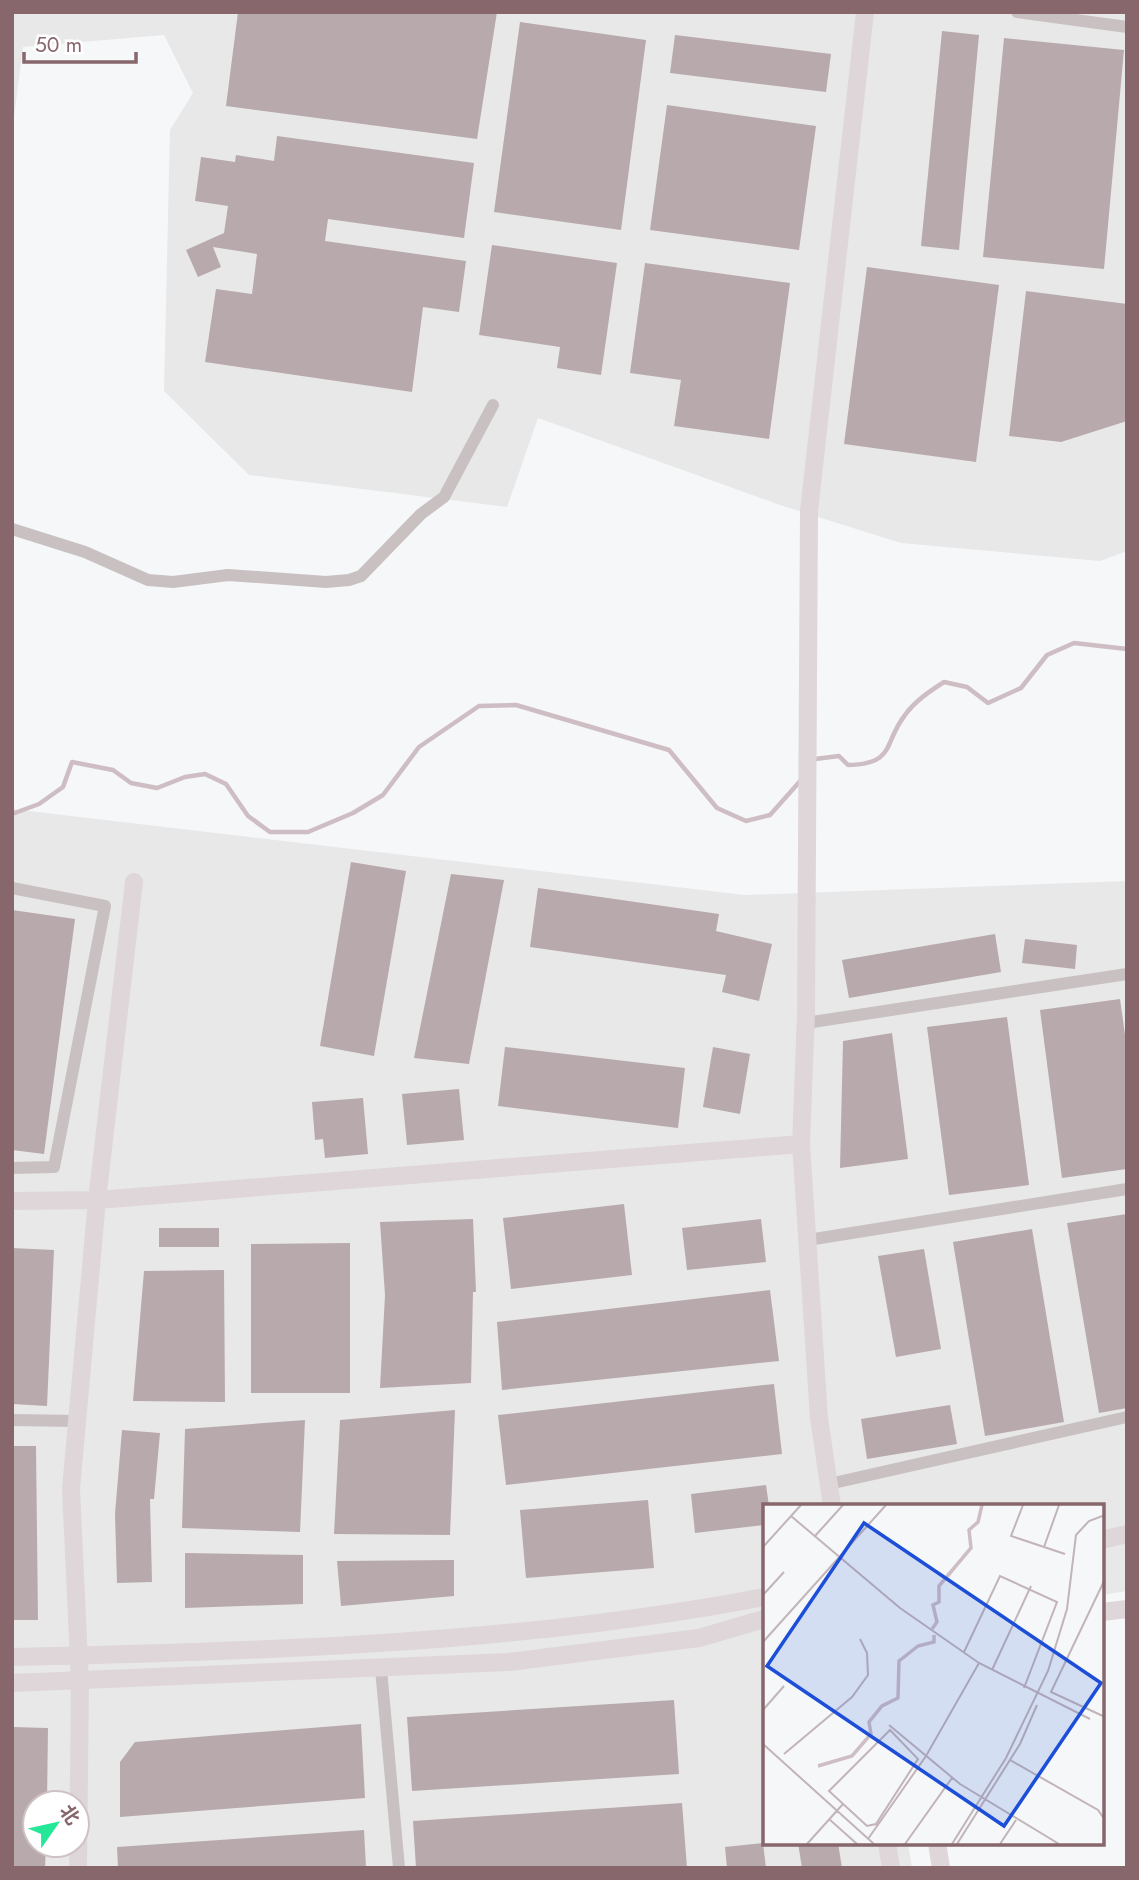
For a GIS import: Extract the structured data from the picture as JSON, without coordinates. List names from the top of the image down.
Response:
{
  "scale_bar": "50 m",
  "north": "top right"
}
